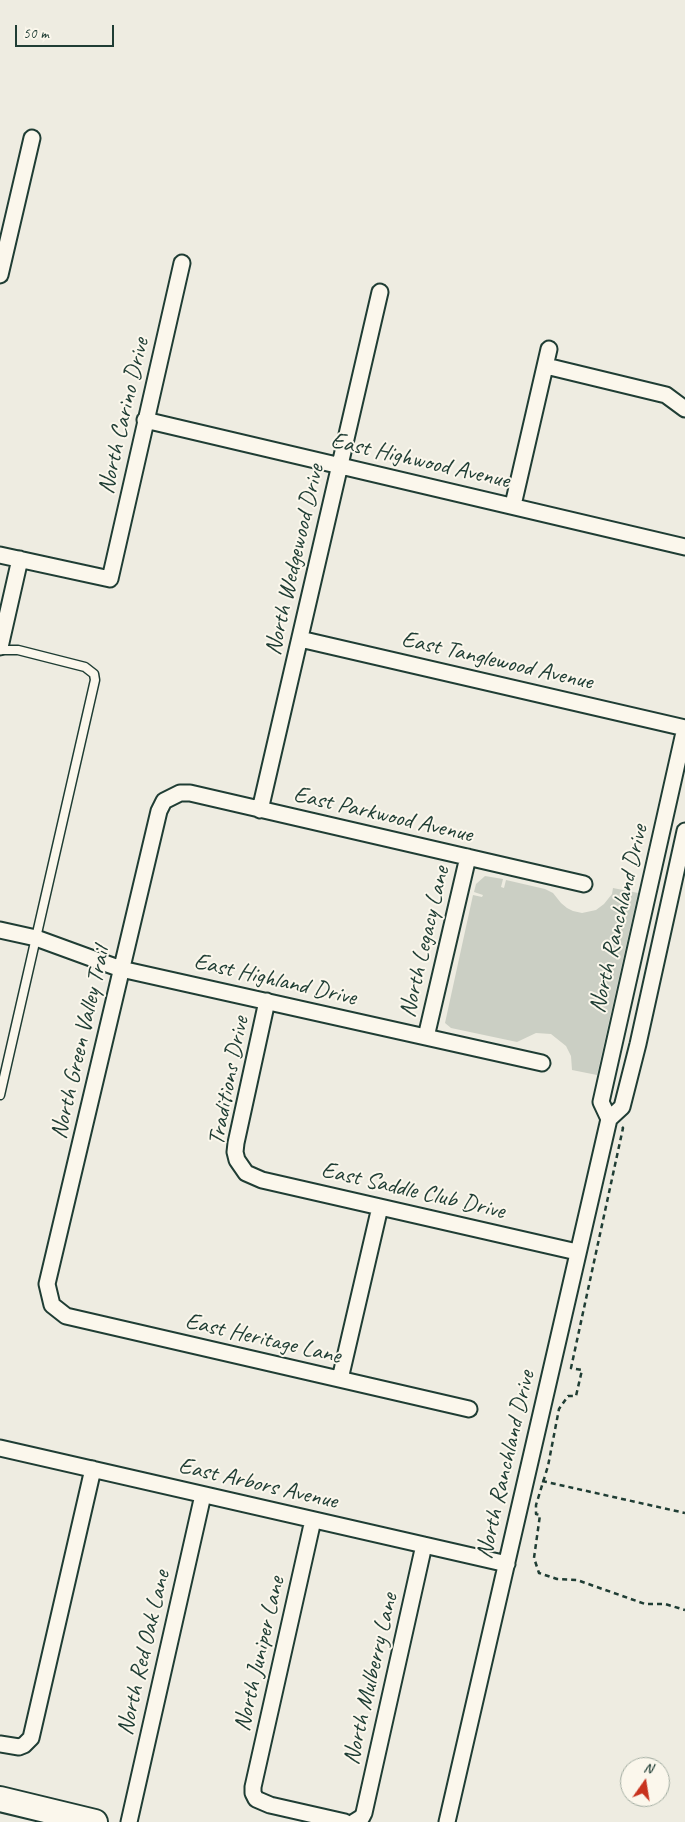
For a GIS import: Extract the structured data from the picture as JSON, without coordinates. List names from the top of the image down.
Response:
{
  "streets": {
    "street": [
      "North Carino Drive",
      "East Highwood Avenue",
      "North Wedgewood Drive",
      "East Tanglewood Avenue",
      "East Parkwood Avenue",
      "North Ranchland Drive",
      "North Legacy Lane",
      "East Highland Drive",
      "North Green Valley Trail",
      "Traditions Drive",
      "East Saddle Club Drive",
      "East Heritage Lane",
      "East Arbors Avenue",
      "North Red Oak Lane",
      "North Juniper Lane",
      "North Mulberry Lane"
    ]
  },
  "crossings": [
    ["North Carino Drive", "East Highwood Avenue"],
    ["East Highwood Avenue", "North Wedgewood Drive"],
    ["North Wedgewood Drive", "East Tanglewood Avenue"],
    ["North Wedgewood Drive", "East Parkwood Avenue"],
    ["East Tanglewood Avenue", "North Ranchland Drive"],
    ["East Parkwood Avenue", "North Legacy Lane"],
    ["East Parkwood Avenue", "North Green Valley Trail"],
    ["North Ranchland Drive", "East Saddle Club Drive"],
    ["North Ranchland Drive", "East Arbors Avenue"],
    ["North Legacy Lane", "East Highland Drive"],
    ["East Highland Drive", "North Green Valley Trail"],
    ["East Highland Drive", "Traditions Drive"],
    ["North Green Valley Trail", "East Heritage Lane"],
    ["Traditions Drive", "East Saddle Club Drive"],
    ["East Arbors Avenue", "North Red Oak Lane"],
    ["East Arbors Avenue", "North Juniper Lane"],
    ["East Arbors Avenue", "North Mulberry Lane"],
    ["North Juniper Lane", "North Mulberry Lane"]
  ],
  "scale_bar": "50 m",
  "north": "top"
}
